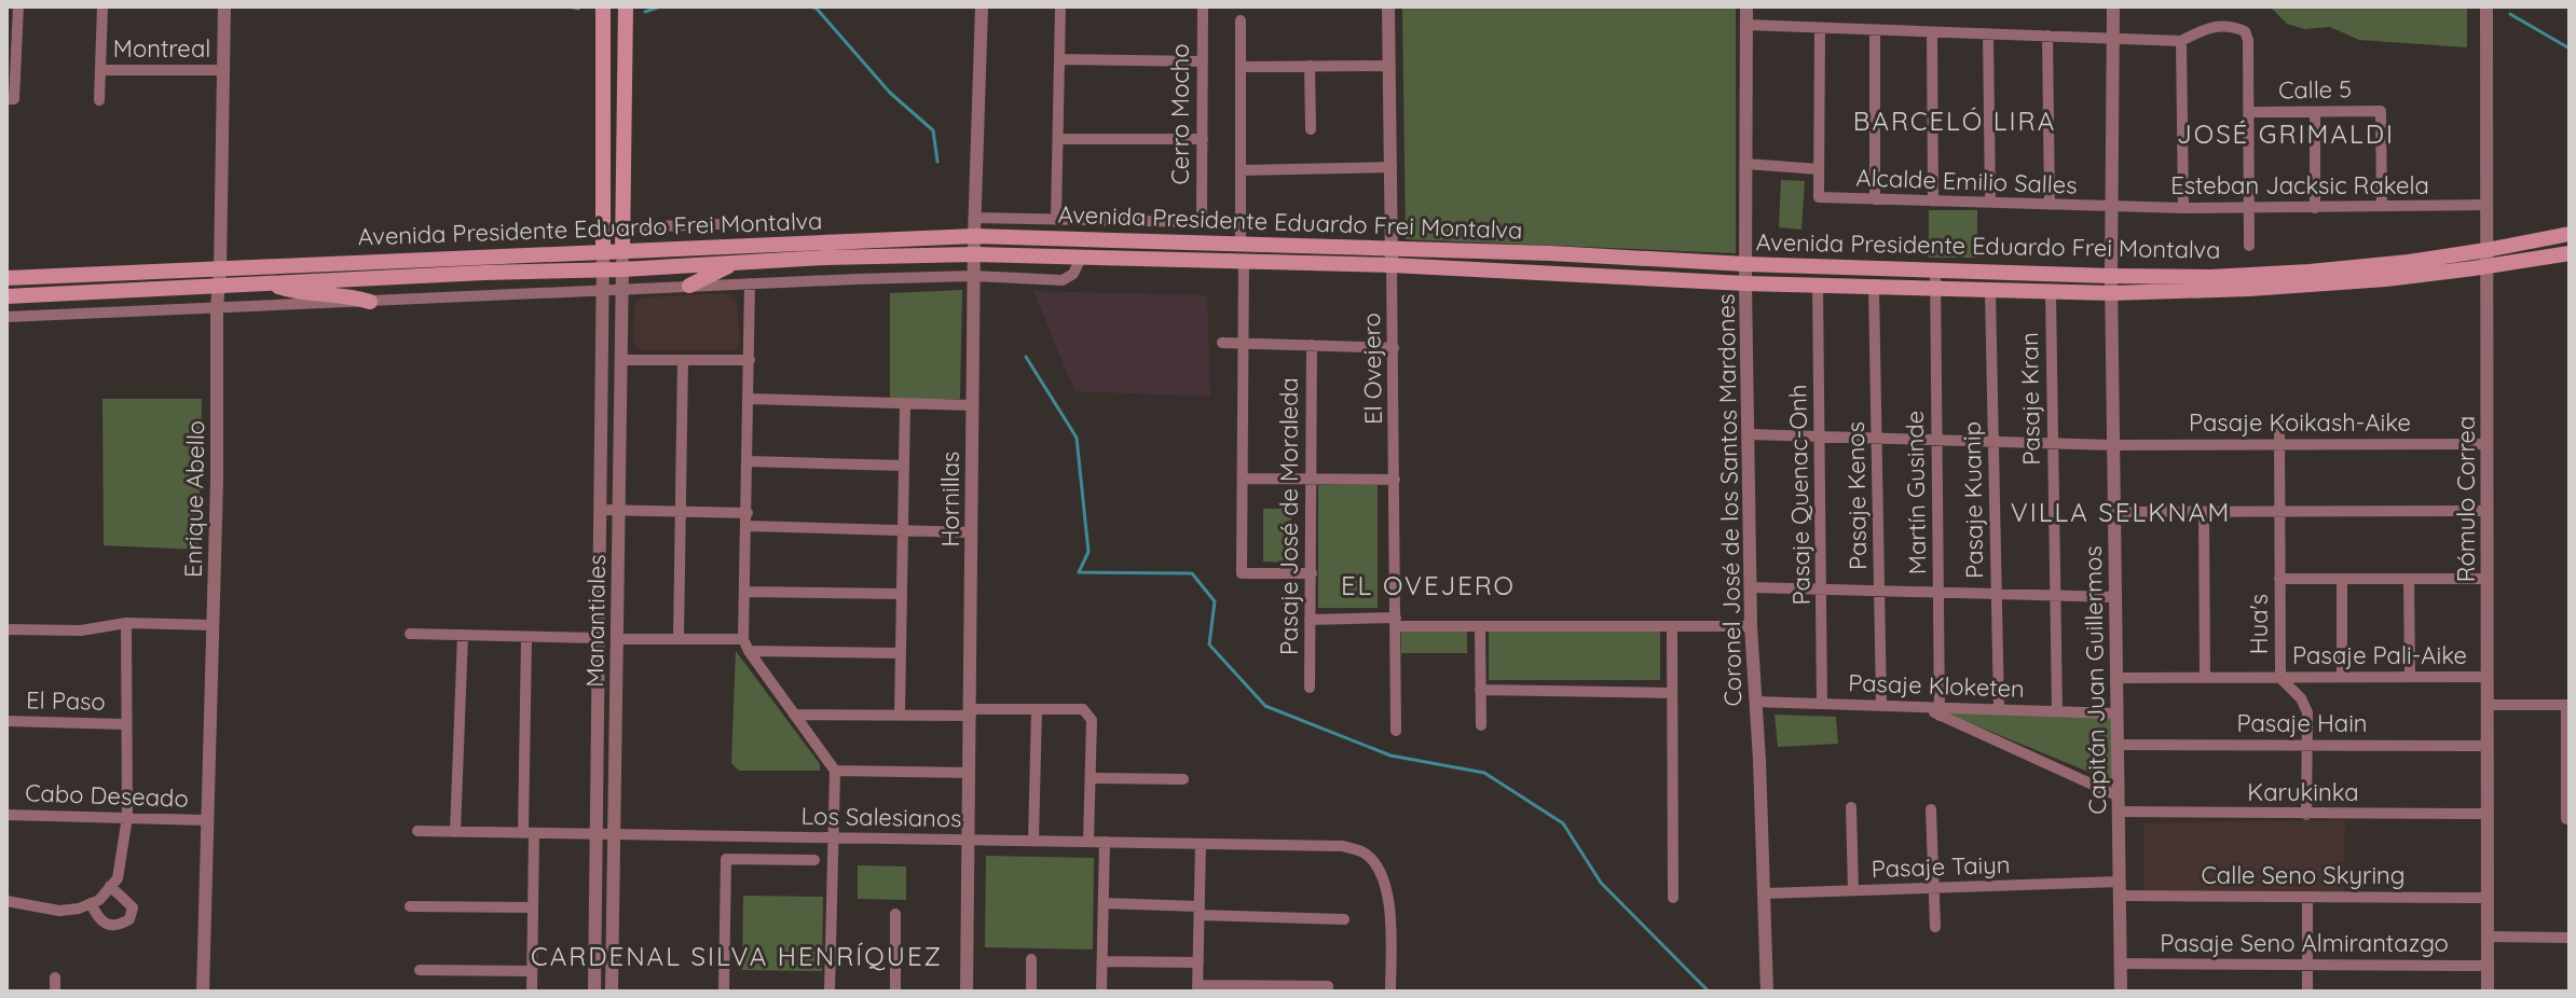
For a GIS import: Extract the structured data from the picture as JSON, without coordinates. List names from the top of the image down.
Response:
{
  "streets": {
    "main road": ["Avenida Presidente Eduardo Frei Montalva"],
    "street": [
      "Montreal",
      "Calle 5",
      "Cerro Mocho",
      "Alcalde Emilio Salles",
      "Esteban Jacksic Rakela",
      "El Ovejero",
      "Pasaje Kran",
      "Pasaje Koikash-Aike",
      "Martín Gusinde",
      "Pasaje Quenac-Onh",
      "Pasaje Kenos",
      "Enrique Abello",
      "Hornillas",
      "Rómulo Correa",
      "Coronel José de los Santos Mardones",
      "Pasaje Kuanip",
      "Pasaje José de Moraleda",
      "Manantiales",
      "Hua's",
      "Pasaje Pali-Aike",
      "Capitán Juan Guillermos",
      "Pasaje Kloketen",
      "El Paso",
      "Pasaje Hain",
      "Karukinka",
      "Cabo Deseado",
      "Los Salesianos",
      "Pasaje Taiyn",
      "Calle Seno Skyring",
      "Pasaje Seno Almirantazgo"
    ]
  },
  "crossings": [
    ["Montreal", "Enrique Abello"],
    ["Calle 5", "Esteban Jacksic Rakela"],
    ["Cerro Mocho", "Avenida Presidente Eduardo Frei Montalva"],
    ["Alcalde Emilio Salles", "Esteban Jacksic Rakela"],
    ["Alcalde Emilio Salles", "Capitán Juan Guillermos"],
    ["Esteban Jacksic Rakela", "Rómulo Correa"],
    ["Esteban Jacksic Rakela", "Capitán Juan Guillermos"],
    ["Avenida Presidente Eduardo Frei Montalva", "El Ovejero"],
    ["Avenida Presidente Eduardo Frei Montalva", "Pasaje Kran"],
    ["Avenida Presidente Eduardo Frei Montalva", "Martín Gusinde"],
    ["Avenida Presidente Eduardo Frei Montalva", "Pasaje Quenac-Onh"],
    ["Avenida Presidente Eduardo Frei Montalva", "Pasaje Kenos"],
    ["Avenida Presidente Eduardo Frei Montalva", "Enrique Abello"],
    ["Avenida Presidente Eduardo Frei Montalva", "Hornillas"],
    ["Avenida Presidente Eduardo Frei Montalva", "Rómulo Correa"],
    ["Avenida Presidente Eduardo Frei Montalva", "Coronel José de los Santos Mardones"],
    ["Avenida Presidente Eduardo Frei Montalva", "Pasaje Kuanip"],
    ["Avenida Presidente Eduardo Frei Montalva", "Manantiales"],
    ["Avenida Presidente Eduardo Frei Montalva", "Capitán Juan Guillermos"],
    ["Pasaje Kran", "Pasaje Koikash-Aike"],
    ["Pasaje Kran", "Pasaje Kloketen"],
    ["Pasaje Koikash-Aike", "Martín Gusinde"],
    ["Pasaje Koikash-Aike", "Pasaje Quenac-Onh"],
    ["Pasaje Koikash-Aike", "Pasaje Kenos"],
    ["Pasaje Koikash-Aike", "Rómulo Correa"],
    ["Pasaje Koikash-Aike", "Coronel José de los Santos Mardones"],
    ["Pasaje Koikash-Aike", "Pasaje Kuanip"],
    ["Pasaje Koikash-Aike", "Hua's"],
    ["Pasaje Koikash-Aike", "Capitán Juan Guillermos"],
    ["Martín Gusinde", "Pasaje Kloketen"],
    ["Pasaje Quenac-Onh", "Pasaje Kloketen"],
    ["Pasaje Kenos", "Pasaje Kloketen"],
    ["Enrique Abello", "Cabo Deseado"],
    ["Hornillas", "Los Salesianos"],
    ["Rómulo Correa", "Pasaje Pali-Aike"],
    ["Rómulo Correa", "Pasaje Hain"],
    ["Rómulo Correa", "Karukinka"],
    ["Rómulo Correa", "Calle Seno Skyring"],
    ["Rómulo Correa", "Pasaje Seno Almirantazgo"],
    ["Coronel José de los Santos Mardones", "Pasaje Kloketen"],
    ["Coronel José de los Santos Mardones", "Pasaje Taiyn"],
    ["Pasaje Kuanip", "Pasaje Kloketen"],
    ["Manantiales", "Los Salesianos"],
    ["Hua's", "Pasaje Pali-Aike"],
    ["Hua's", "Pasaje Hain"],
    ["Hua's", "Karukinka"],
    ["Pasaje Pali-Aike", "Capitán Juan Guillermos"],
    ["Capitán Juan Guillermos", "Pasaje Kloketen"],
    ["Capitán Juan Guillermos", "Pasaje Hain"],
    ["Capitán Juan Guillermos", "Karukinka"],
    ["Capitán Juan Guillermos", "Pasaje Taiyn"],
    ["Capitán Juan Guillermos", "Calle Seno Skyring"],
    ["Capitán Juan Guillermos", "Pasaje Seno Almirantazgo"],
    ["Pasaje Taiyn", "Calle Seno Skyring"]
  ],
  "districts": [
    "BARCELÓ LIRA",
    "JOSÉ GRIMALDI",
    "VILLA SELKNAM",
    "EL OVEJERO",
    "CARDENAL SILVA HENRÍQUEZ"
  ]
}
